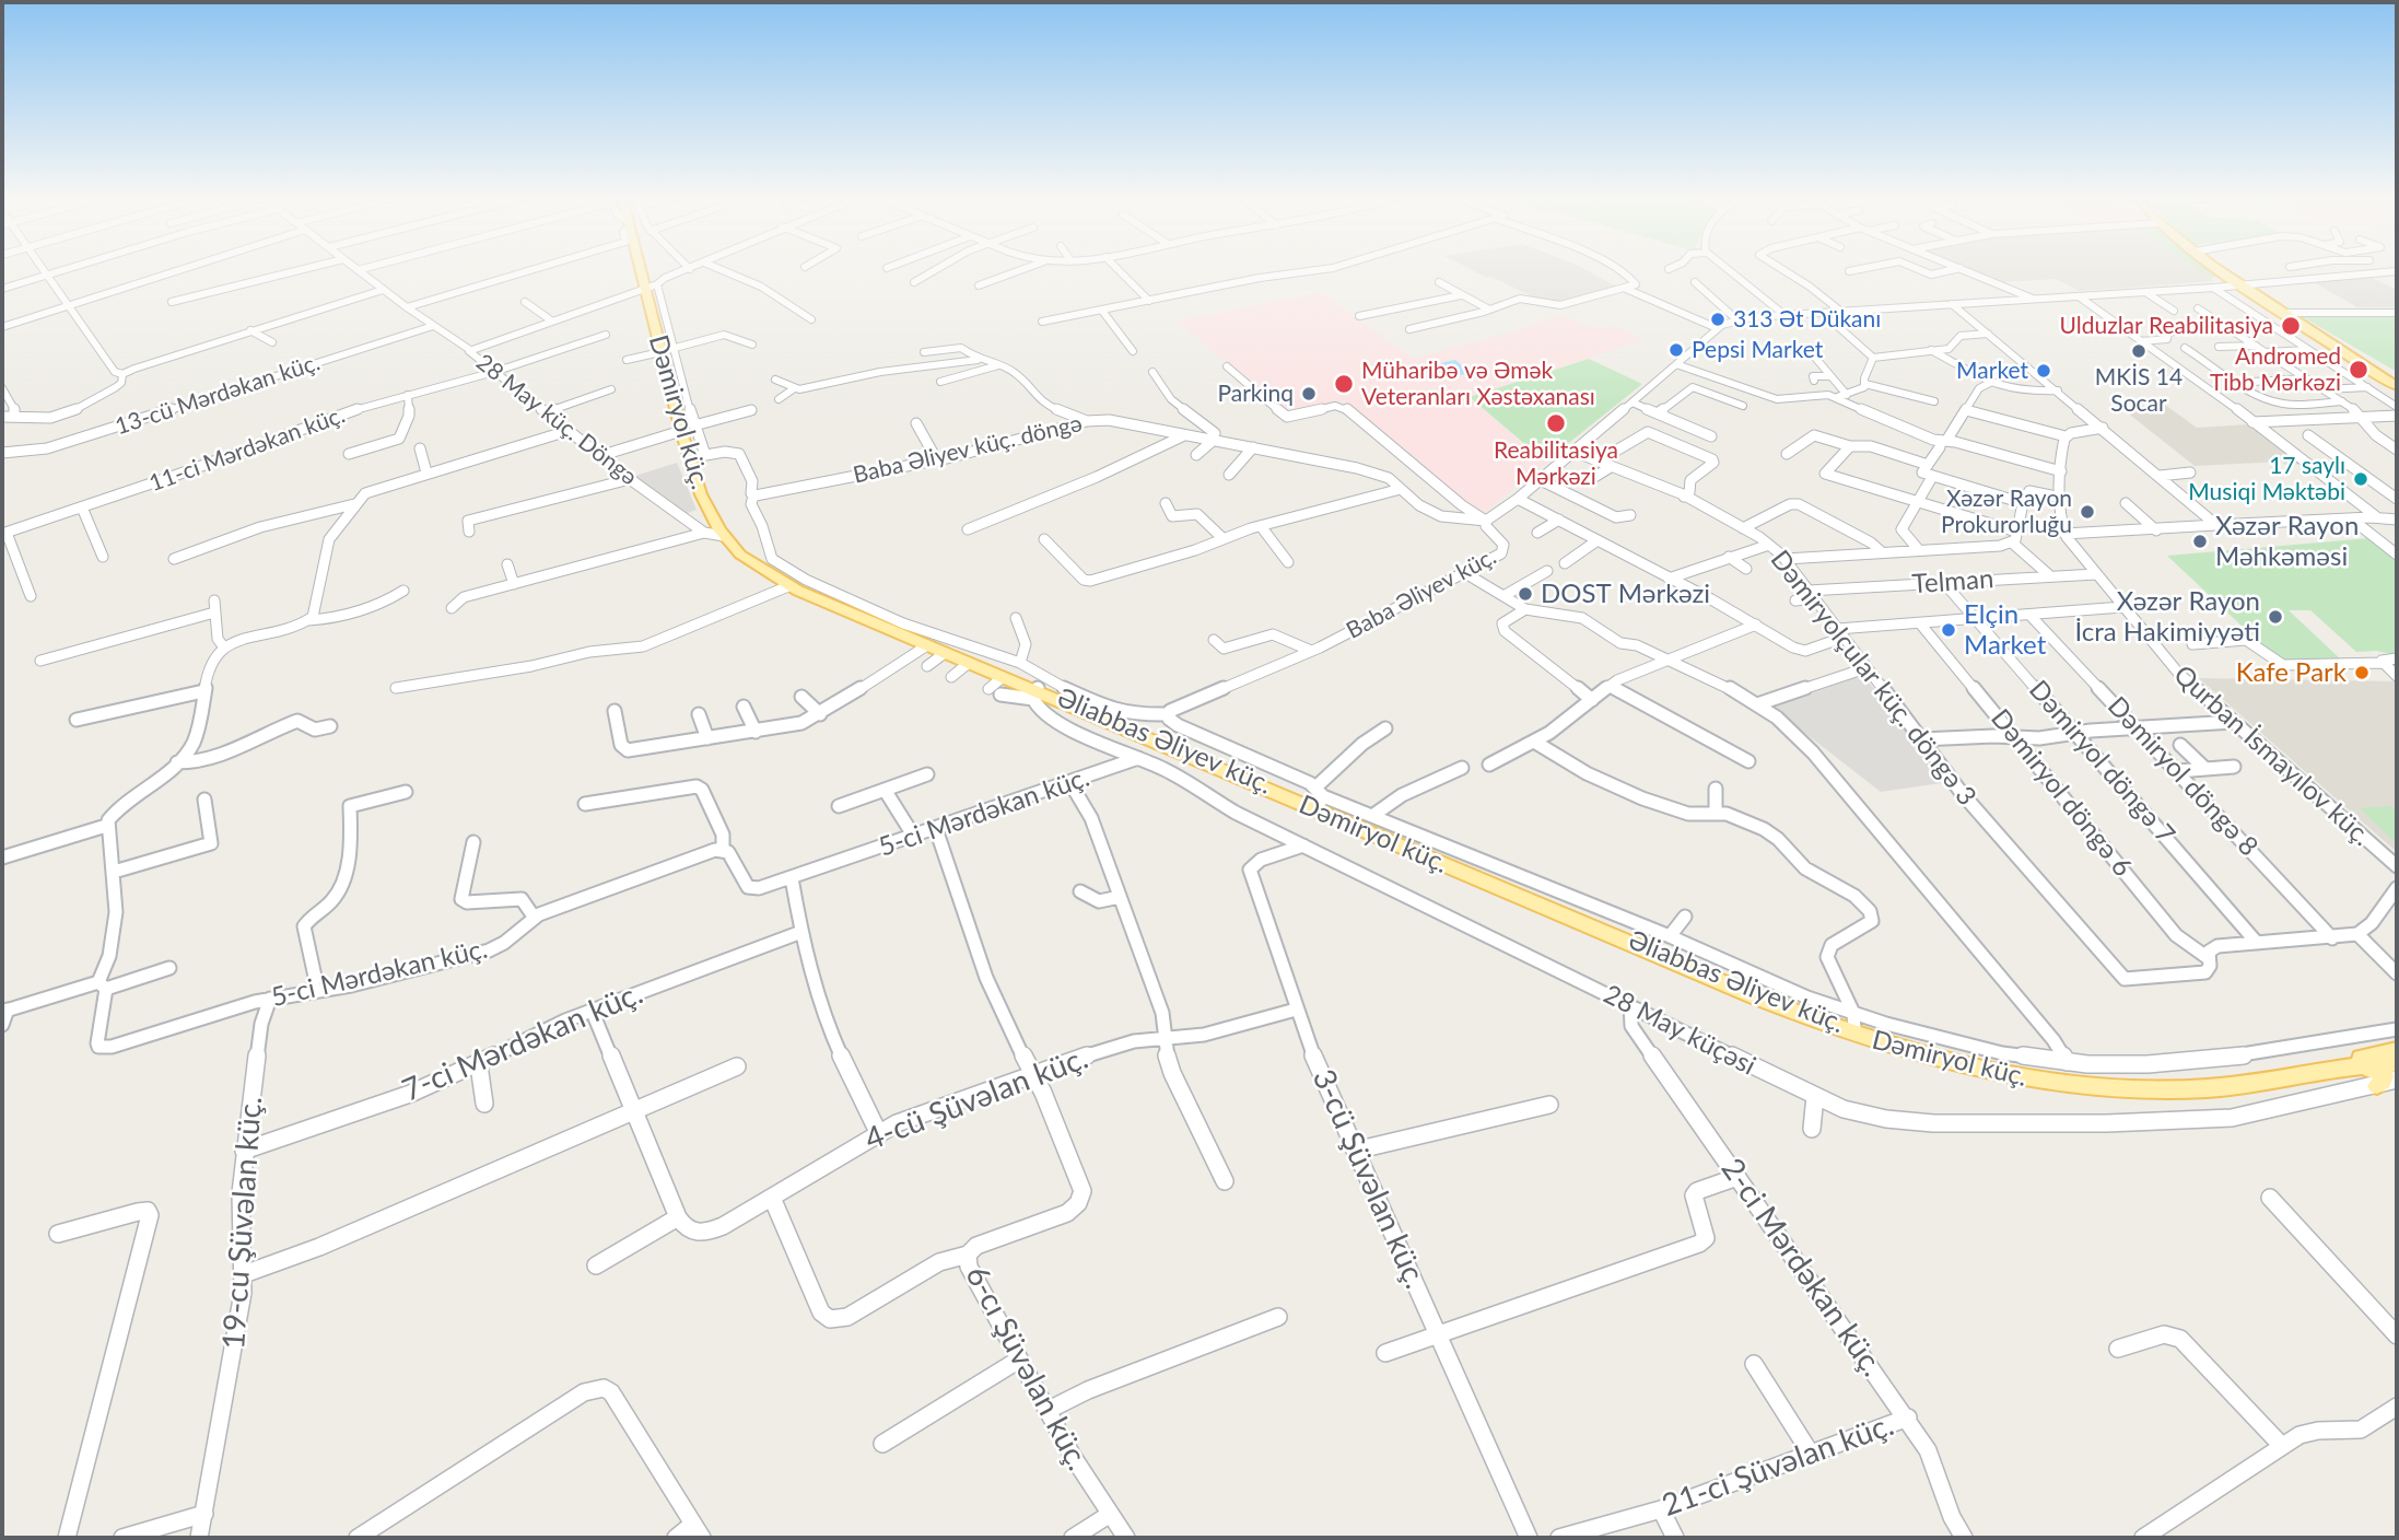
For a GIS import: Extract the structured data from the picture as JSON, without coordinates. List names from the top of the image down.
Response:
{
  "streets": {
    "main road": ["Dəmiryol küç.", "Əliabbas Əliyev küç."],
    "street": [
      "13-cü Mərdəkan küç.",
      "28 May küç. Döngə",
      "11-ci Mərdəkan küç.",
      "Baba Əliyev küç. döngə",
      "Telman",
      "Baba Əliyev küç.",
      "Dəmiryolçular küç. döngə 3",
      "Qurban İsmayılov küç.",
      "Dəmiryol döngə 7",
      "Dəmiryol döngə 8",
      "Dəmiryol döngə 6",
      "5-ci Mərdəkan küç.",
      "28 May küçəsi",
      "7-ci Mərdəkan küç.",
      "4-cü Şüvəlan küç.",
      "3-cü Şüvəlan küç.",
      "19-cu Şüvəlan küç.",
      "2-ci Mərdəkan küç.",
      "6-cı Şüvəlan küç.",
      "21-ci Şüvəlan küç."
    ]
  },
  "crossings": [
    ["Dəmiryol küç.", "28 May küç. Döngə"],
    ["Dəmiryol küç.", "Baba Əliyev küç. döngə"],
    ["Dəmiryol küç.", "Baba Əliyev küç."],
    ["Dəmiryol küç.", "Əliabbas Əliyev küç."],
    ["Dəmiryol küç.", "28 May küçəsi"],
    ["28 May küç. Döngə", "11-ci Mərdəkan küç."],
    ["Baba Əliyev küç. döngə", "Baba Əliyev küç."],
    ["Telman", "Dəmiryolçular küç. döngə 3"],
    ["Telman", "Qurban İsmayılov küç."],
    ["Telman", "Dəmiryol döngə 7"],
    ["Baba Əliyev küç.", "Dəmiryolçular küç. döngə 3"],
    ["Dəmiryolçular küç. döngə 3", "Dəmiryol döngə 6"],
    ["Əliabbas Əliyev küç.", "28 May küçəsi"],
    ["5-ci Mərdəkan küç.", "28 May küçəsi"],
    ["5-ci Mərdəkan küç.", "19-cu Şüvəlan küç."],
    ["5-ci Mərdəkan küç.", "6-cı Şüvəlan küç."],
    ["28 May küçəsi", "3-cü Şüvəlan küç."],
    ["28 May küçəsi", "2-ci Mərdəkan küç."],
    ["7-ci Mərdəkan küç.", "19-cu Şüvəlan küç."],
    ["4-cü Şüvəlan küç.", "3-cü Şüvəlan küç."],
    ["4-cü Şüvəlan küç.", "6-cı Şüvəlan küç."],
    ["2-ci Mərdəkan küç.", "21-ci Şüvəlan küç."]
  ],
  "places": [
    "313 Ət Dükanı",
    "Ulduzlar Reabilitasiya",
    "Pepsi Market",
    "MKİS 14 Socar",
    "Andromed Tibb Mərkəzi",
    "Market",
    "Müharibə və Əmək Veteranları Xəstəxanası",
    "Parkinq",
    "Reabilitasiya Mərkəzi",
    "17 saylı Musiqi Məktəbi",
    "Xəzər Rayon Prokurorluğu",
    "Xəzər Rayon Məhkəməsi",
    "DOST Mərkəzi",
    "Xəzər Rayon İcra Hakimiyyəti",
    "Elçin Market",
    "Kafe Park"
  ]
}
